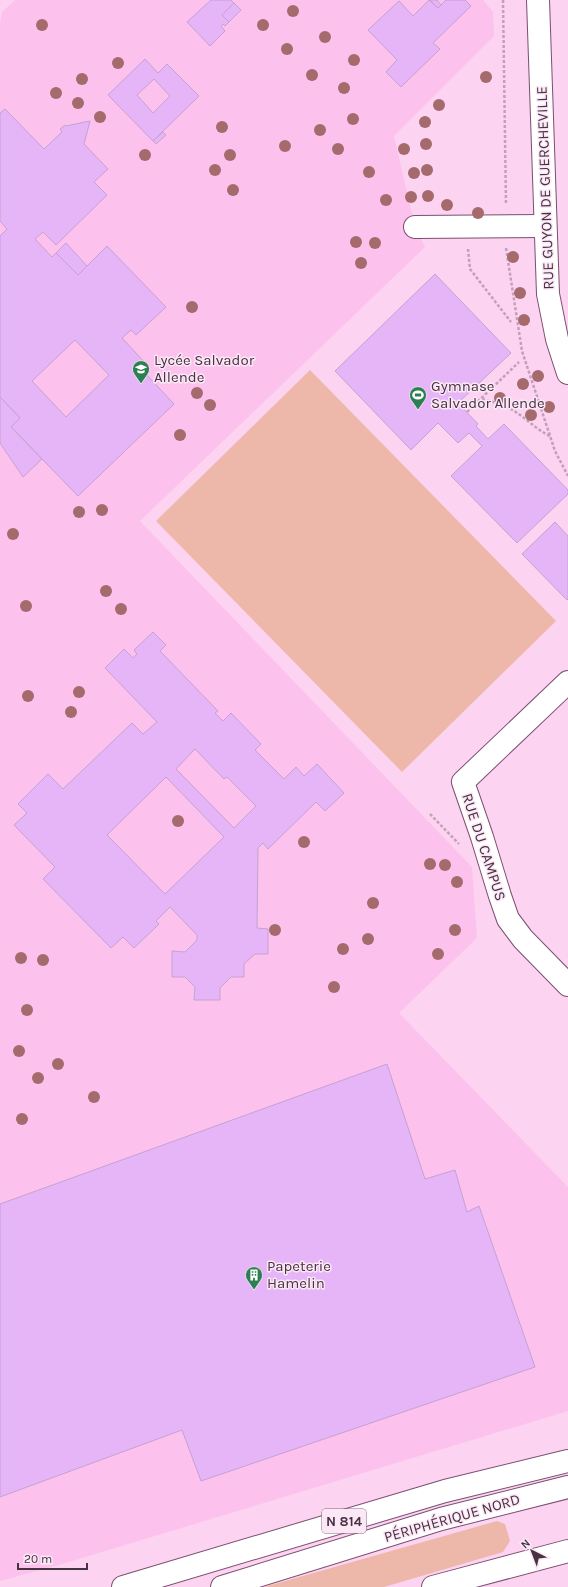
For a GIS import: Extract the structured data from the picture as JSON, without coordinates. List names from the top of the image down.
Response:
{
  "streets": {
    "main road": [
      "RUE GUYON DE GUERCHEVILLE",
      "RUE DU CAMPUS",
      "PÉRIPHÉRIQUE NORD",
      "N 814"
    ]
  },
  "places": {
    "school or university": ["Lycée Salvador Allende"],
    "sports": ["Gymnase Salvador Allende"],
    "building": ["Papeterie Hamelin"]
  },
  "scale_bar": "20 m",
  "north": "top left"
}
